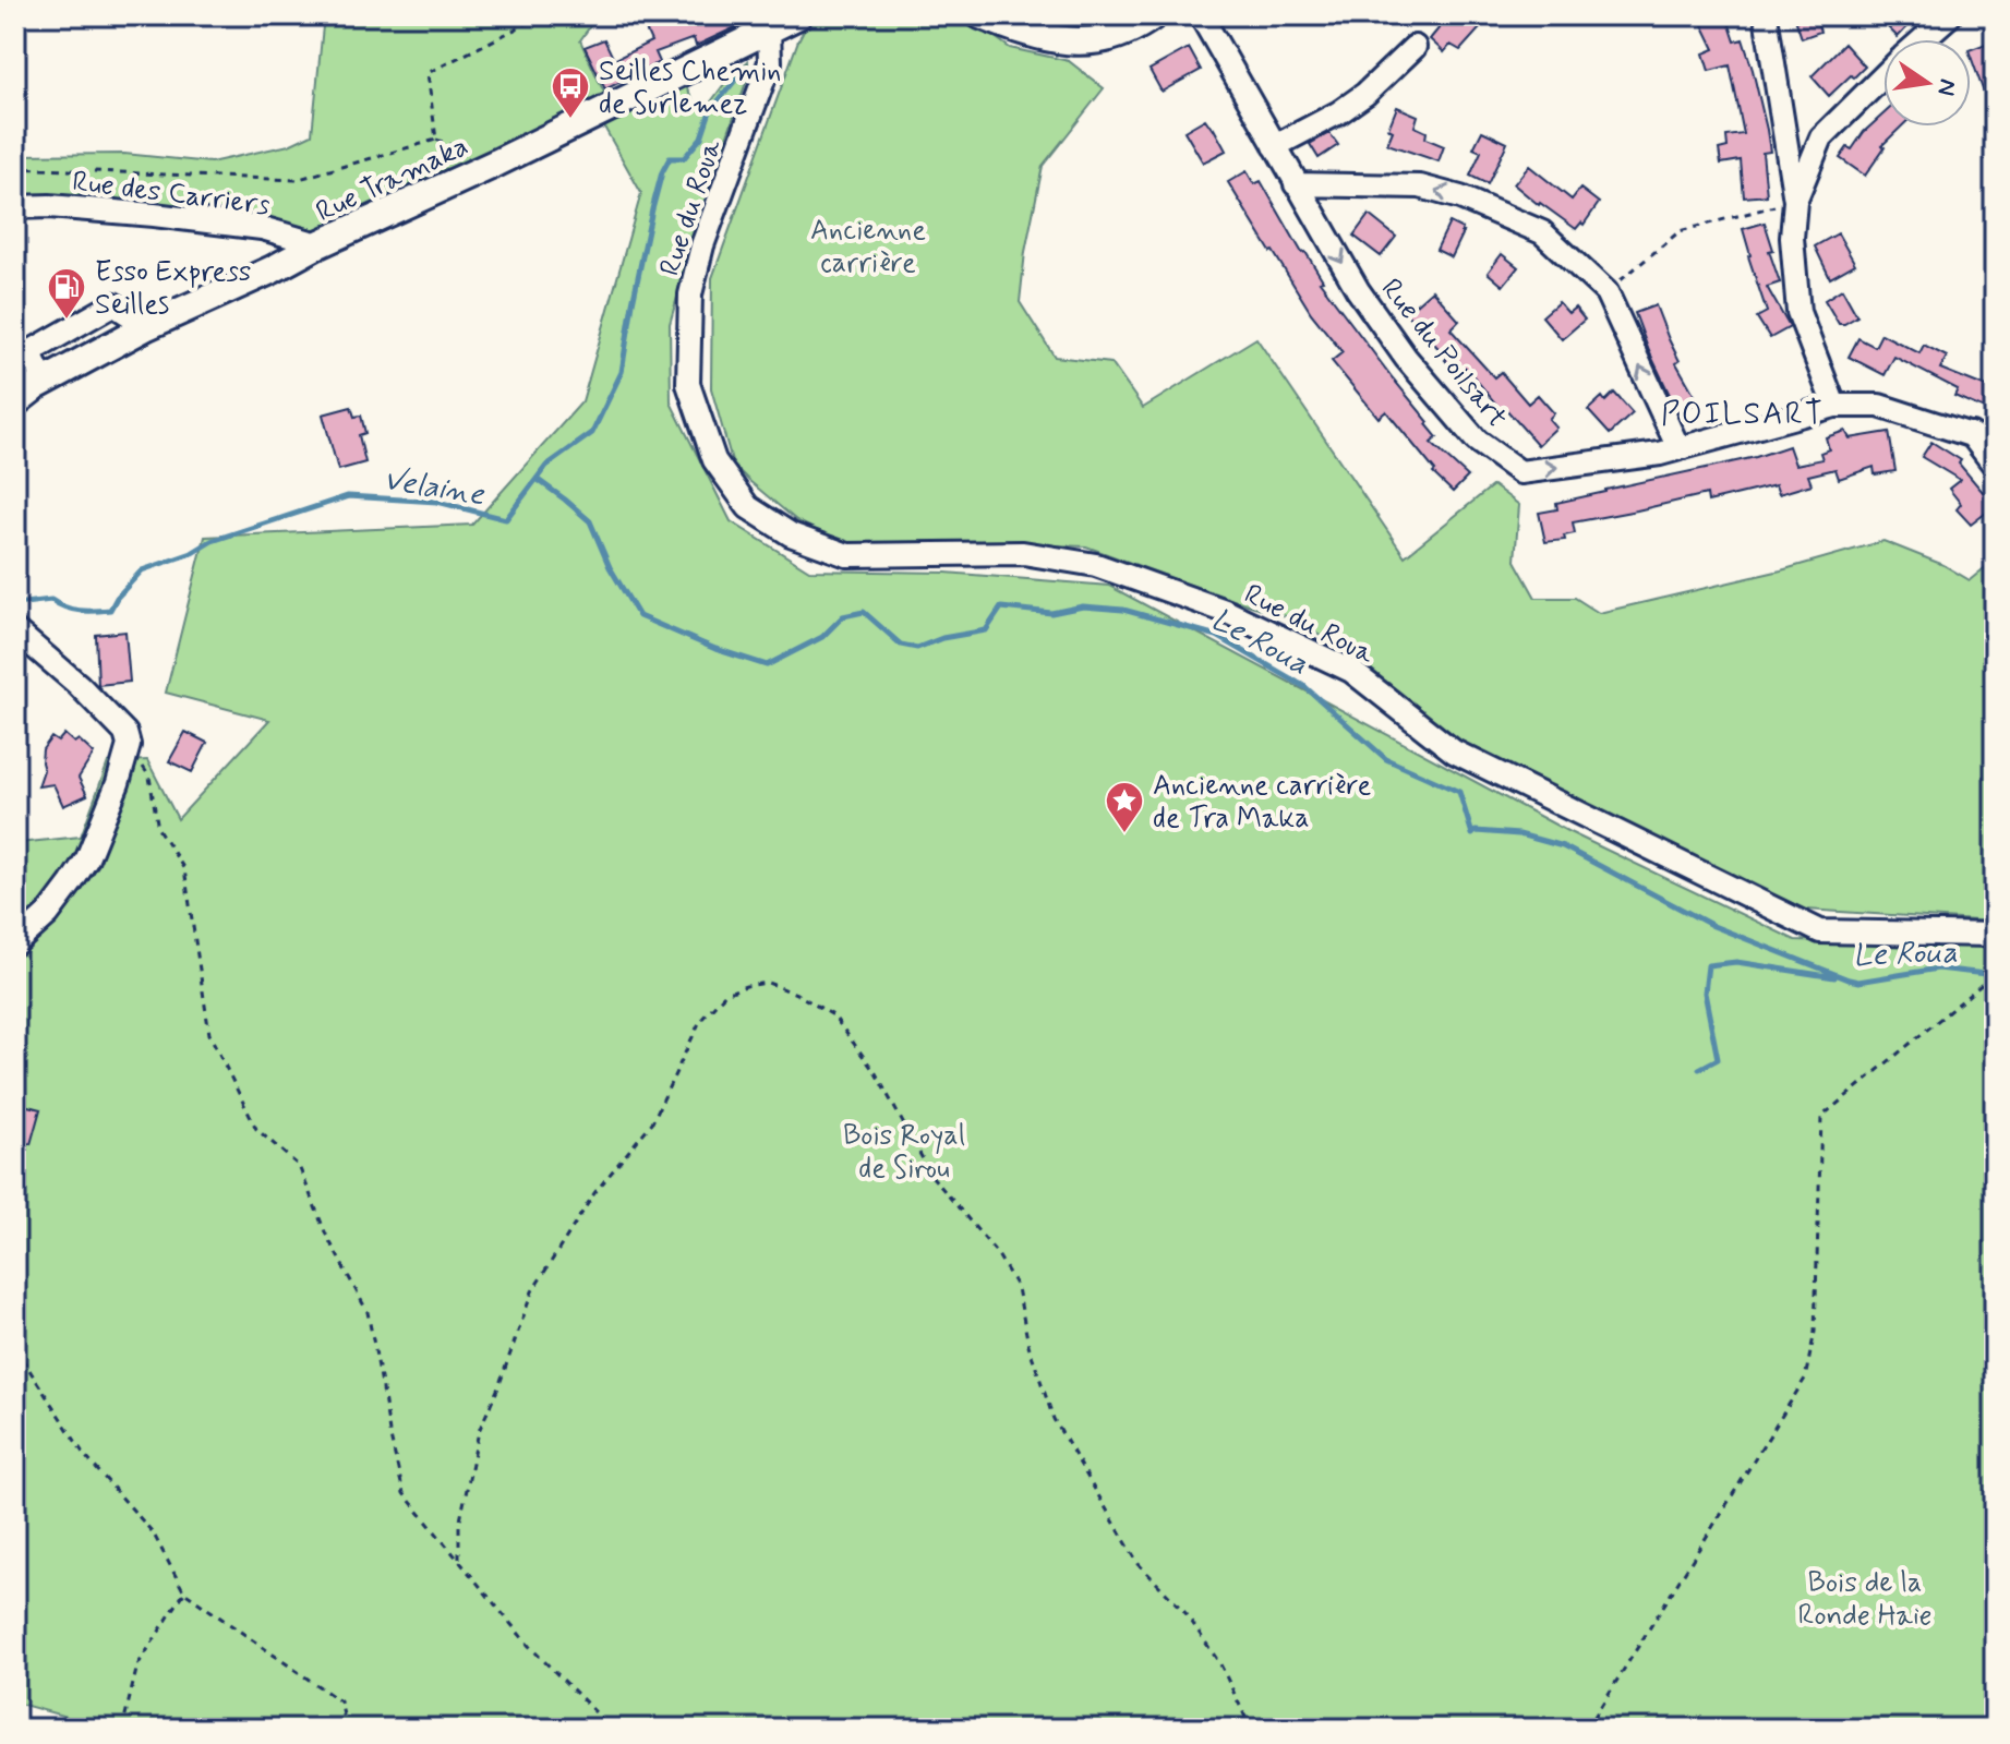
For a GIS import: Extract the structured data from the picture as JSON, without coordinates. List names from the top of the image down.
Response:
{
  "streets": {
    "main road": ["Rue Tramaka"],
    "street": ["Rue des Carriers", "Rue du Roua", "Rue du Poilsart"]
  },
  "crossings": [
    ["Rue Tramaka", "Rue des Carriers"],
    ["Rue Tramaka", "Rue du Roua"]
  ],
  "districts": ["POILSART"],
  "water": ["Velaine", "Le Roua"],
  "parks": ["Ancienne carrière", "Bois Royal de Sirou", "Bois de la Ronde Haie"],
  "places": {
    "bus stop": ["Seilles Chemin de Surlemez"],
    "fuel station": ["Esso Express Seilles"],
    "place": ["Ancienne carrière de Tra Maka"]
  },
  "north": "right"
}
